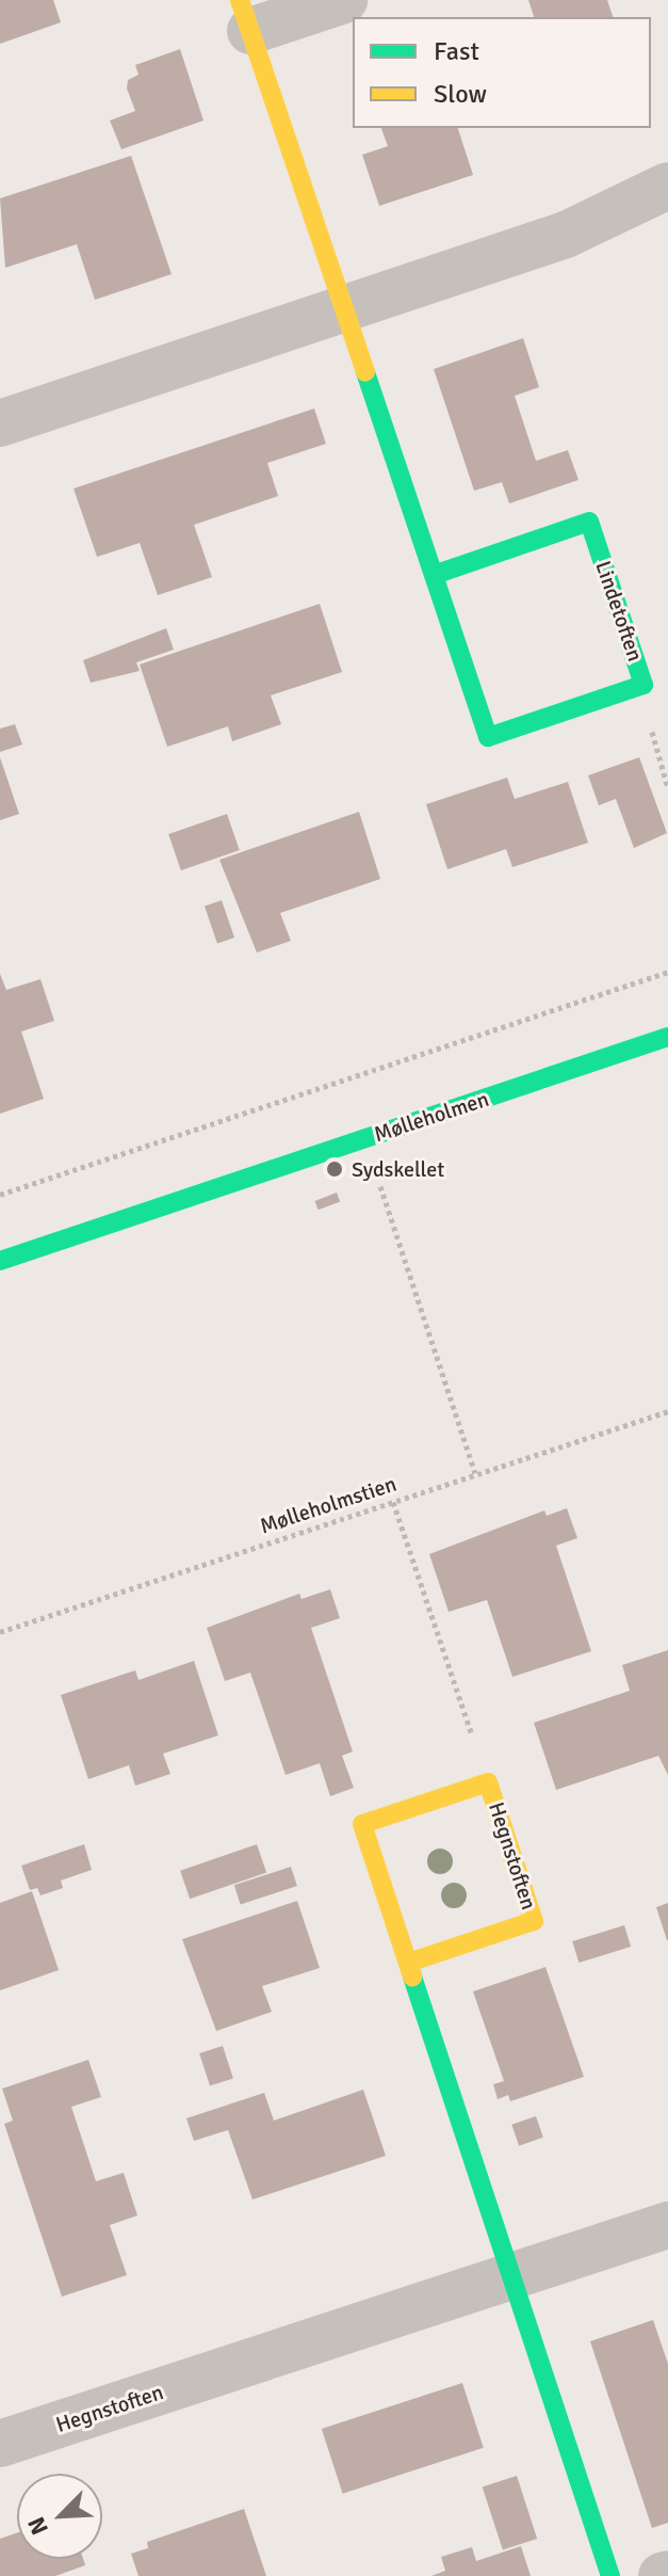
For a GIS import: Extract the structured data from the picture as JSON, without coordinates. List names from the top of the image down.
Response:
{
  "streets": {
    "street": ["Lindetoften", "Mølleholmen", "Hegnstoften"],
    "path": ["Mølleholmstien"]
  },
  "places": ["Sydskellet"],
  "legend": ["Fast", "Slow"],
  "north": "bottom left"
}
